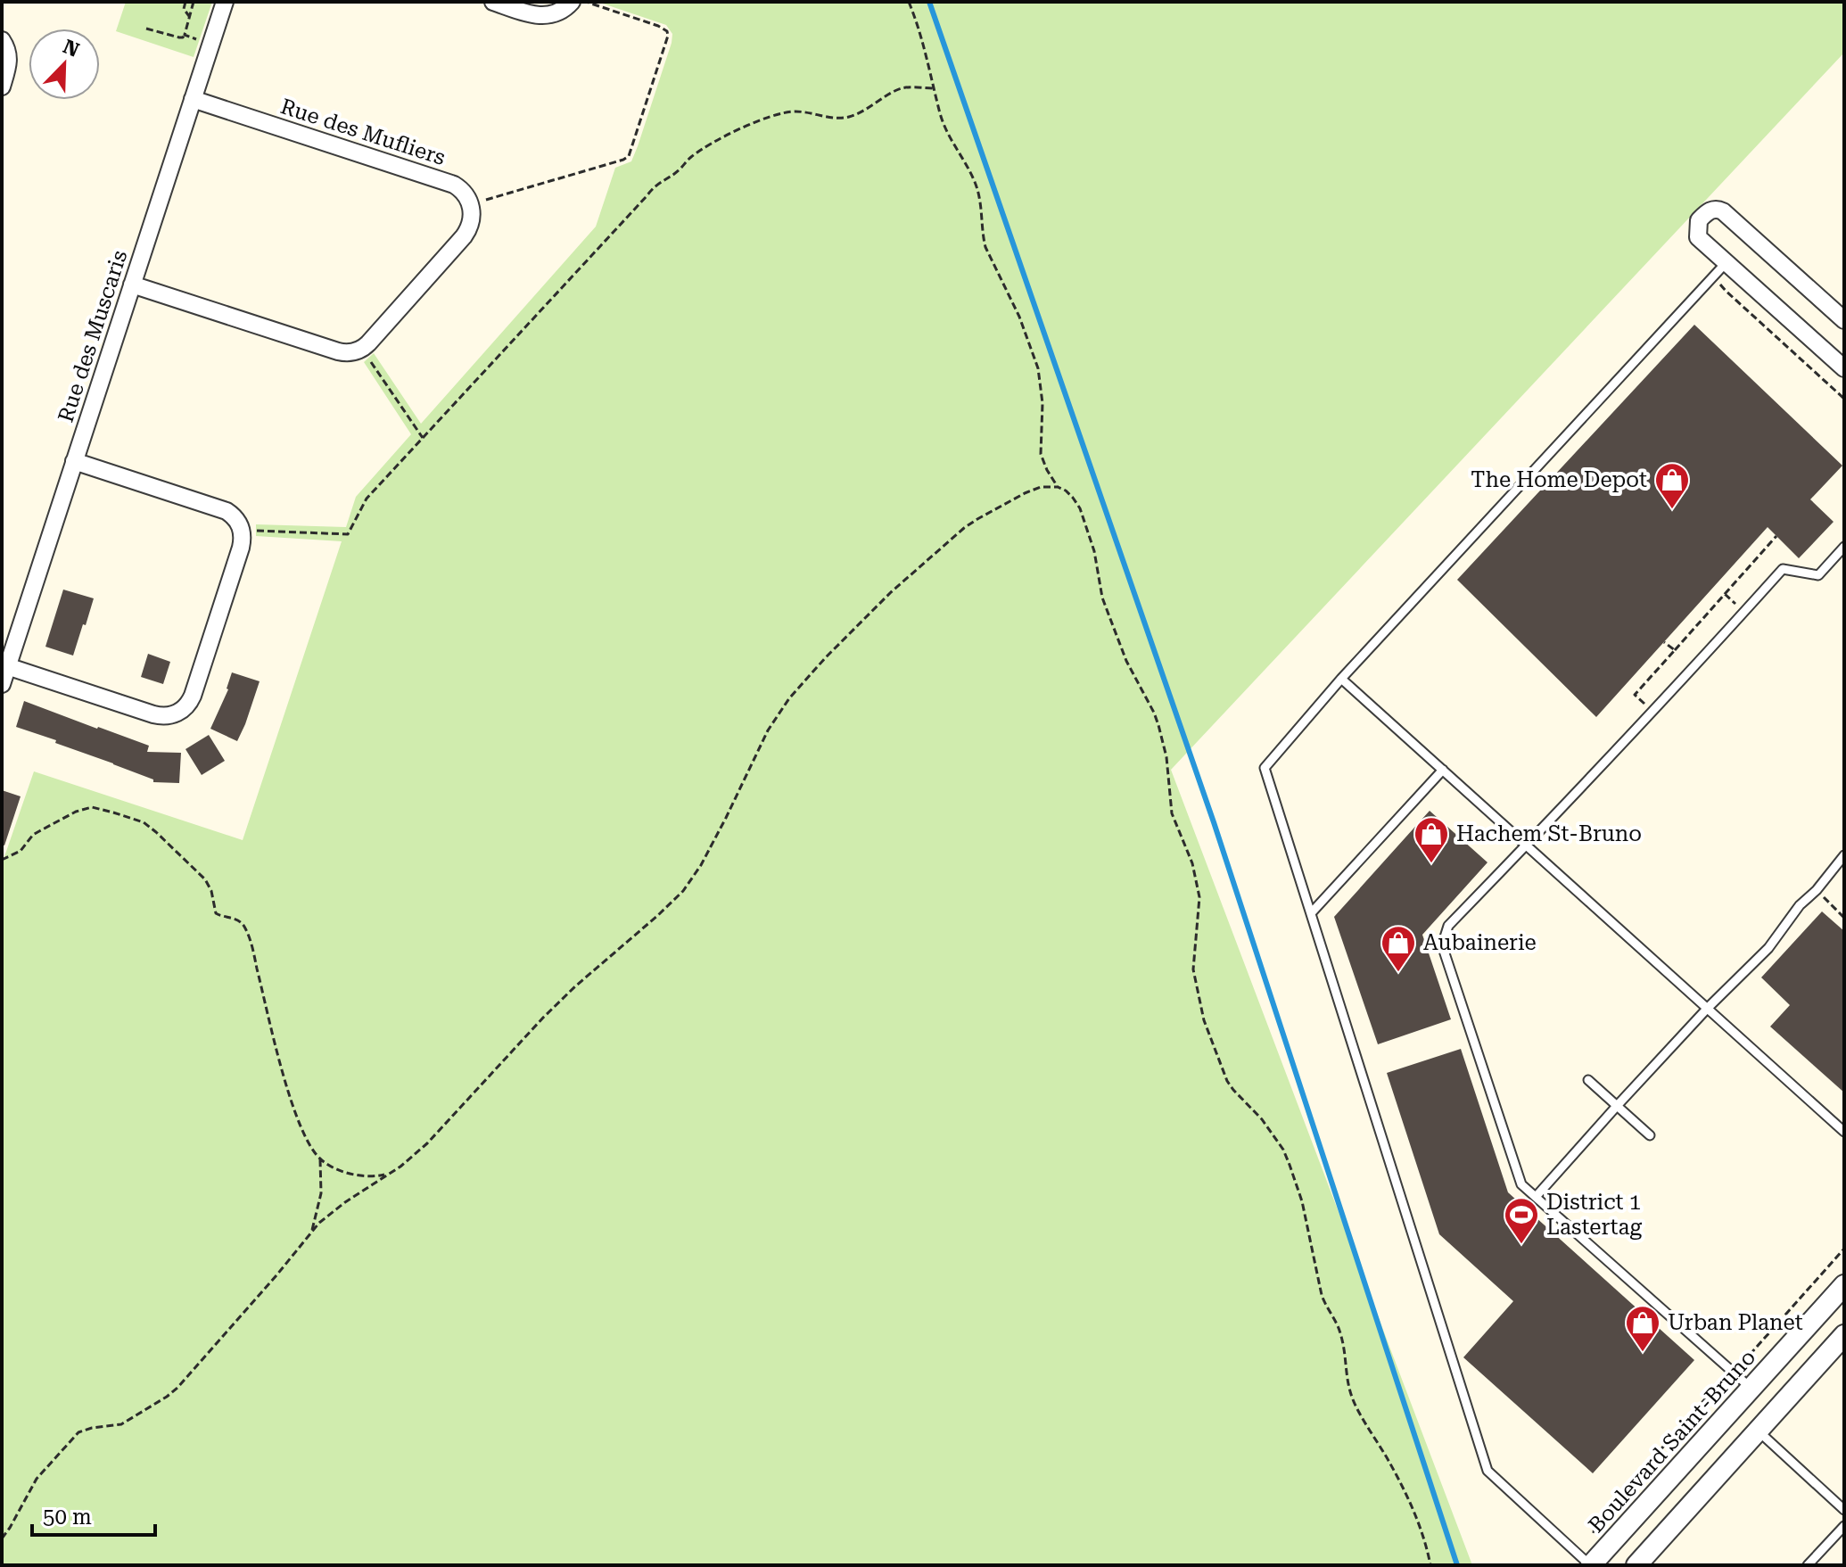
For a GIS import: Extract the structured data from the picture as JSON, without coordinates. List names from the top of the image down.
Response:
{
  "streets": {
    "street": ["Rue des Mufliers", "Rue des Muscaris", "Boulevard Saint-Bruno"]
  },
  "crossings": [
    ["Rue des Mufliers", "Rue des Muscaris"]
  ],
  "places": {
    "shop": [
      "The Home Depot",
      "Hachem St-Bruno",
      "Aubainerie",
      "Urban Planet"
    ],
    "sports": ["District 1 Lastertag"]
  },
  "scale_bar": "50 m",
  "north": "top right"
}
